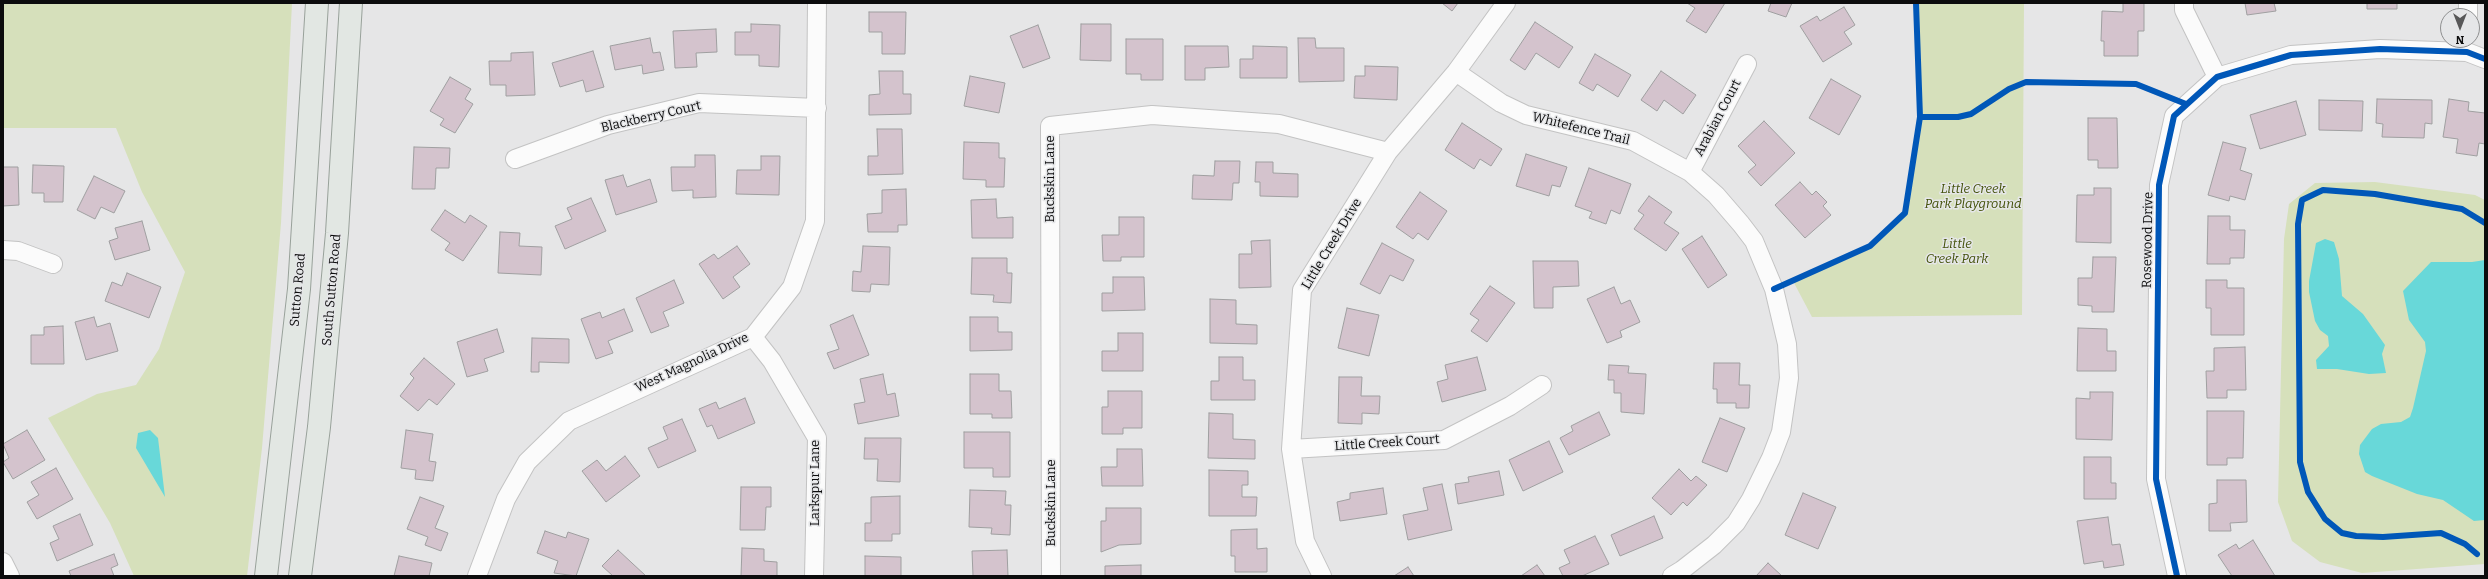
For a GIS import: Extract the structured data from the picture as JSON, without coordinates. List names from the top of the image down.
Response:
{
  "streets": {
    "main road": ["Sutton Road", "South Sutton Road"],
    "street": [
      "Blackberry Court",
      "Arabian Court",
      "Whitefence Trail",
      "Buckskin Lane",
      "Rosewood Drive",
      "Little Creek Drive",
      "West Magnolia Drive",
      "Little Creek Court",
      "Larkspur Lane"
    ]
  },
  "crossings": [
    ["Blackberry Court", "West Magnolia Drive"],
    ["Arabian Court", "Whitefence Trail"],
    ["Whitefence Trail", "Little Creek Drive"],
    ["Buckskin Lane", "Little Creek Drive"],
    ["Little Creek Drive", "Little Creek Court"],
    ["West Magnolia Drive", "Larkspur Lane"]
  ],
  "parks": ["Little Creek Park Playground", "Little Creek Park"],
  "north": "bottom"
}
